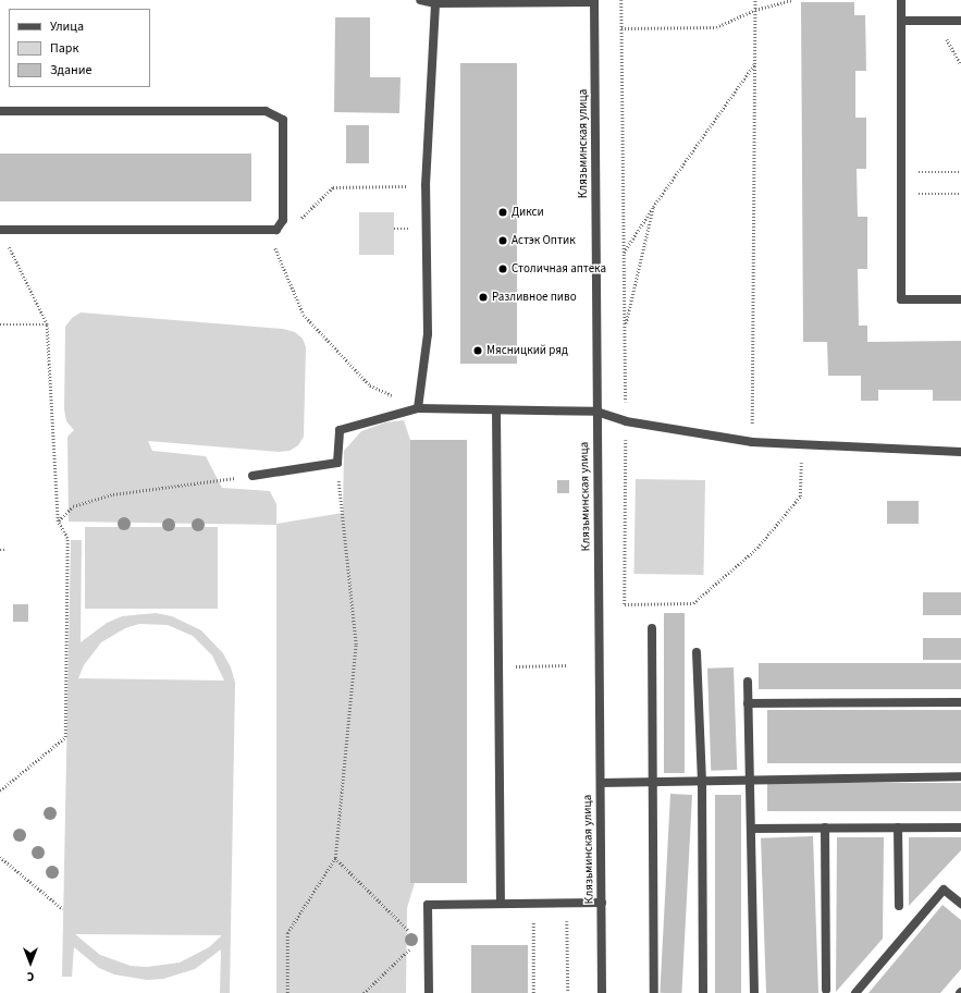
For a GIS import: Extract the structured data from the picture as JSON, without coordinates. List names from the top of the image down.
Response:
{
  "streets": {
    "street": ["Клязьминская улица"]
  },
  "places": [
    "Дикси",
    "Астэк Оптик",
    "Столичная аптека",
    "Разливное пиво",
    "Мясницкий ряд"
  ],
  "legend": ["Улица", "Парк", "Здание"],
  "north": "bottom"
}
